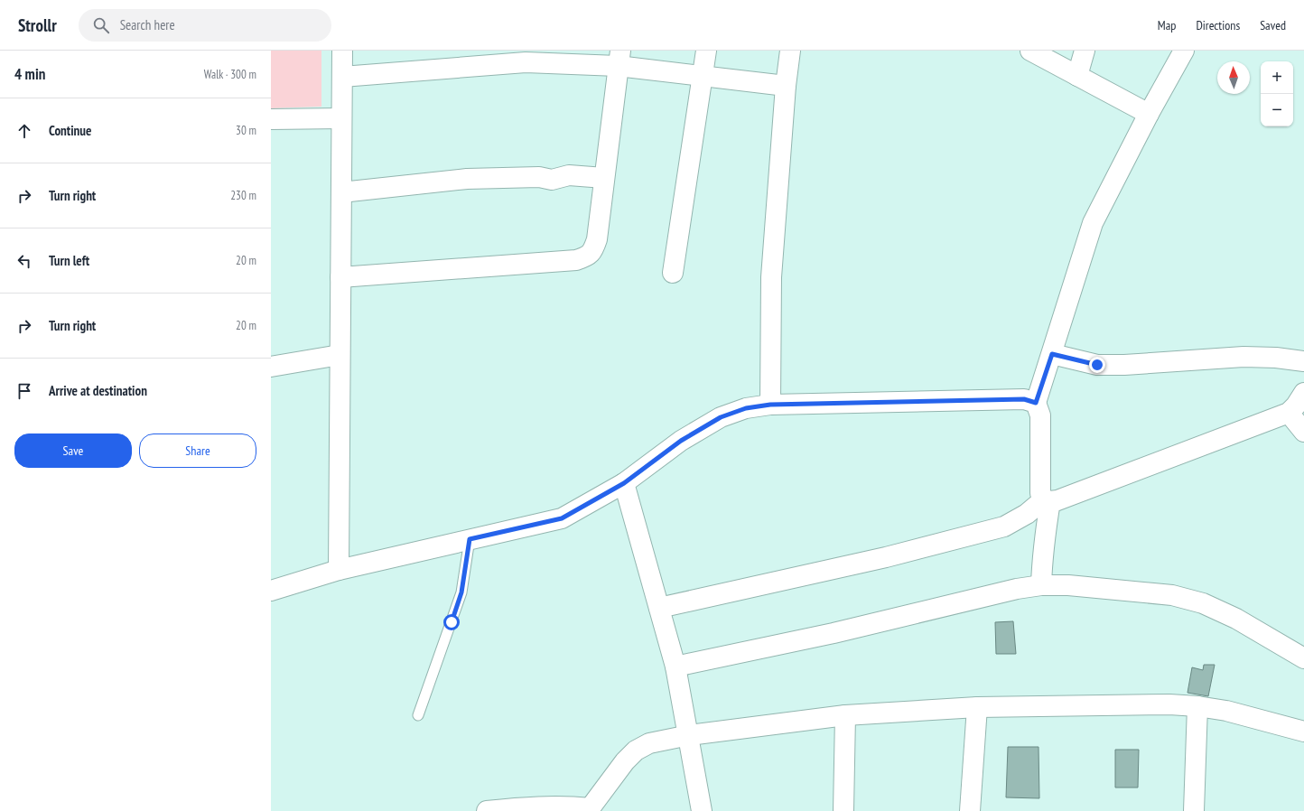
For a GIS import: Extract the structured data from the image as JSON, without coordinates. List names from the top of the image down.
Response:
{
  "north": "top",
  "page": {
    "header": "Strollr",
    "search": "Search here",
    "nav": ["Map", "Directions", "Saved"],
    "heading": ["4 min", "Walk · 300 m"],
    "map_buttons": ["+", "−"],
    "list": [
      ["Continue", "30 m"],
      ["Turn right", "230 m"],
      ["Turn left", "20 m"],
      ["Turn right", "20 m"],
      "Arrive at destination"
    ],
    "buttons": ["Save", "Share"]
  }
}
